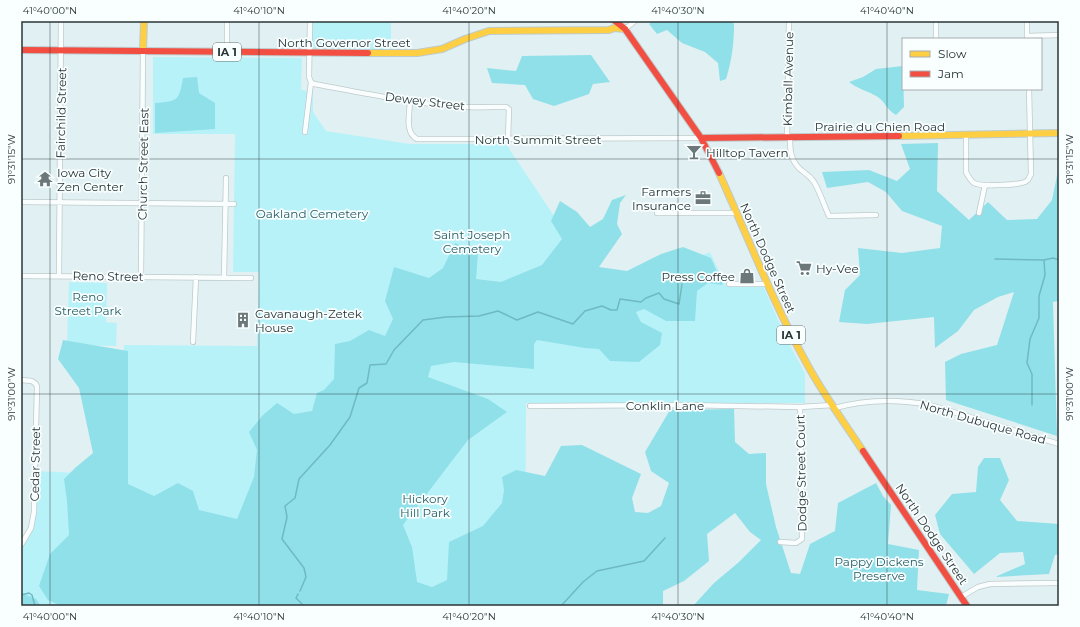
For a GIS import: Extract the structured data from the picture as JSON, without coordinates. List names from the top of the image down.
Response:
{
  "streets": {
    "main road": [
      "North Governor Street",
      "IA 1",
      "Prairie du Chien Road",
      "North Dodge Street"
    ],
    "street": [
      "Kimball Avenue",
      "Dewey Street",
      "Fairchild Street",
      "North Summit Street",
      "Church Street East",
      "Reno Street",
      "Conklin Lane",
      "North Dubuque Road",
      "Cedar Street",
      "Dodge Street Court"
    ]
  },
  "crossings": [
    ["North Governor Street", "Fairchild Street"],
    ["North Governor Street", "Church Street East"],
    ["North Governor Street", "North Dodge Street"],
    ["Kimball Avenue", "Prairie du Chien Road"],
    ["Dewey Street", "North Summit Street"],
    ["Fairchild Street", "Reno Street"],
    ["Prairie du Chien Road", "North Summit Street"],
    ["Prairie du Chien Road", "North Dodge Street"],
    ["North Summit Street", "North Dodge Street"],
    ["Church Street East", "Reno Street"],
    ["North Dodge Street", "Conklin Lane"],
    ["North Dodge Street", "North Dubuque Road"],
    ["Conklin Lane", "North Dubuque Road"],
    ["Conklin Lane", "Dodge Street Court"]
  ],
  "parks": [
    "Oakland Cemetery",
    "Saint Joseph Cemetery",
    "Reno Street Park",
    "Hickory Hill Park",
    "Pappy Dickens Preserve"
  ],
  "places": {
    "bar": ["Hilltop Tavern"],
    "temple": ["Iowa City Zen Center"],
    "office": ["Farmers Insurance"],
    "supermarket": ["Hy-Vee"],
    "shop": ["Press Coffee"],
    "building": ["Cavanaugh-Zetek House"]
  },
  "legend": ["Slow", "Jam"],
  "coordinates": [
    "41°40'00\"N",
    "41°40'10\"N",
    "41°40'20\"N",
    "41°40'30\"N",
    "41°40'40\"N",
    "91°31'15\"W",
    "91°31'00\"W"
  ]
}
